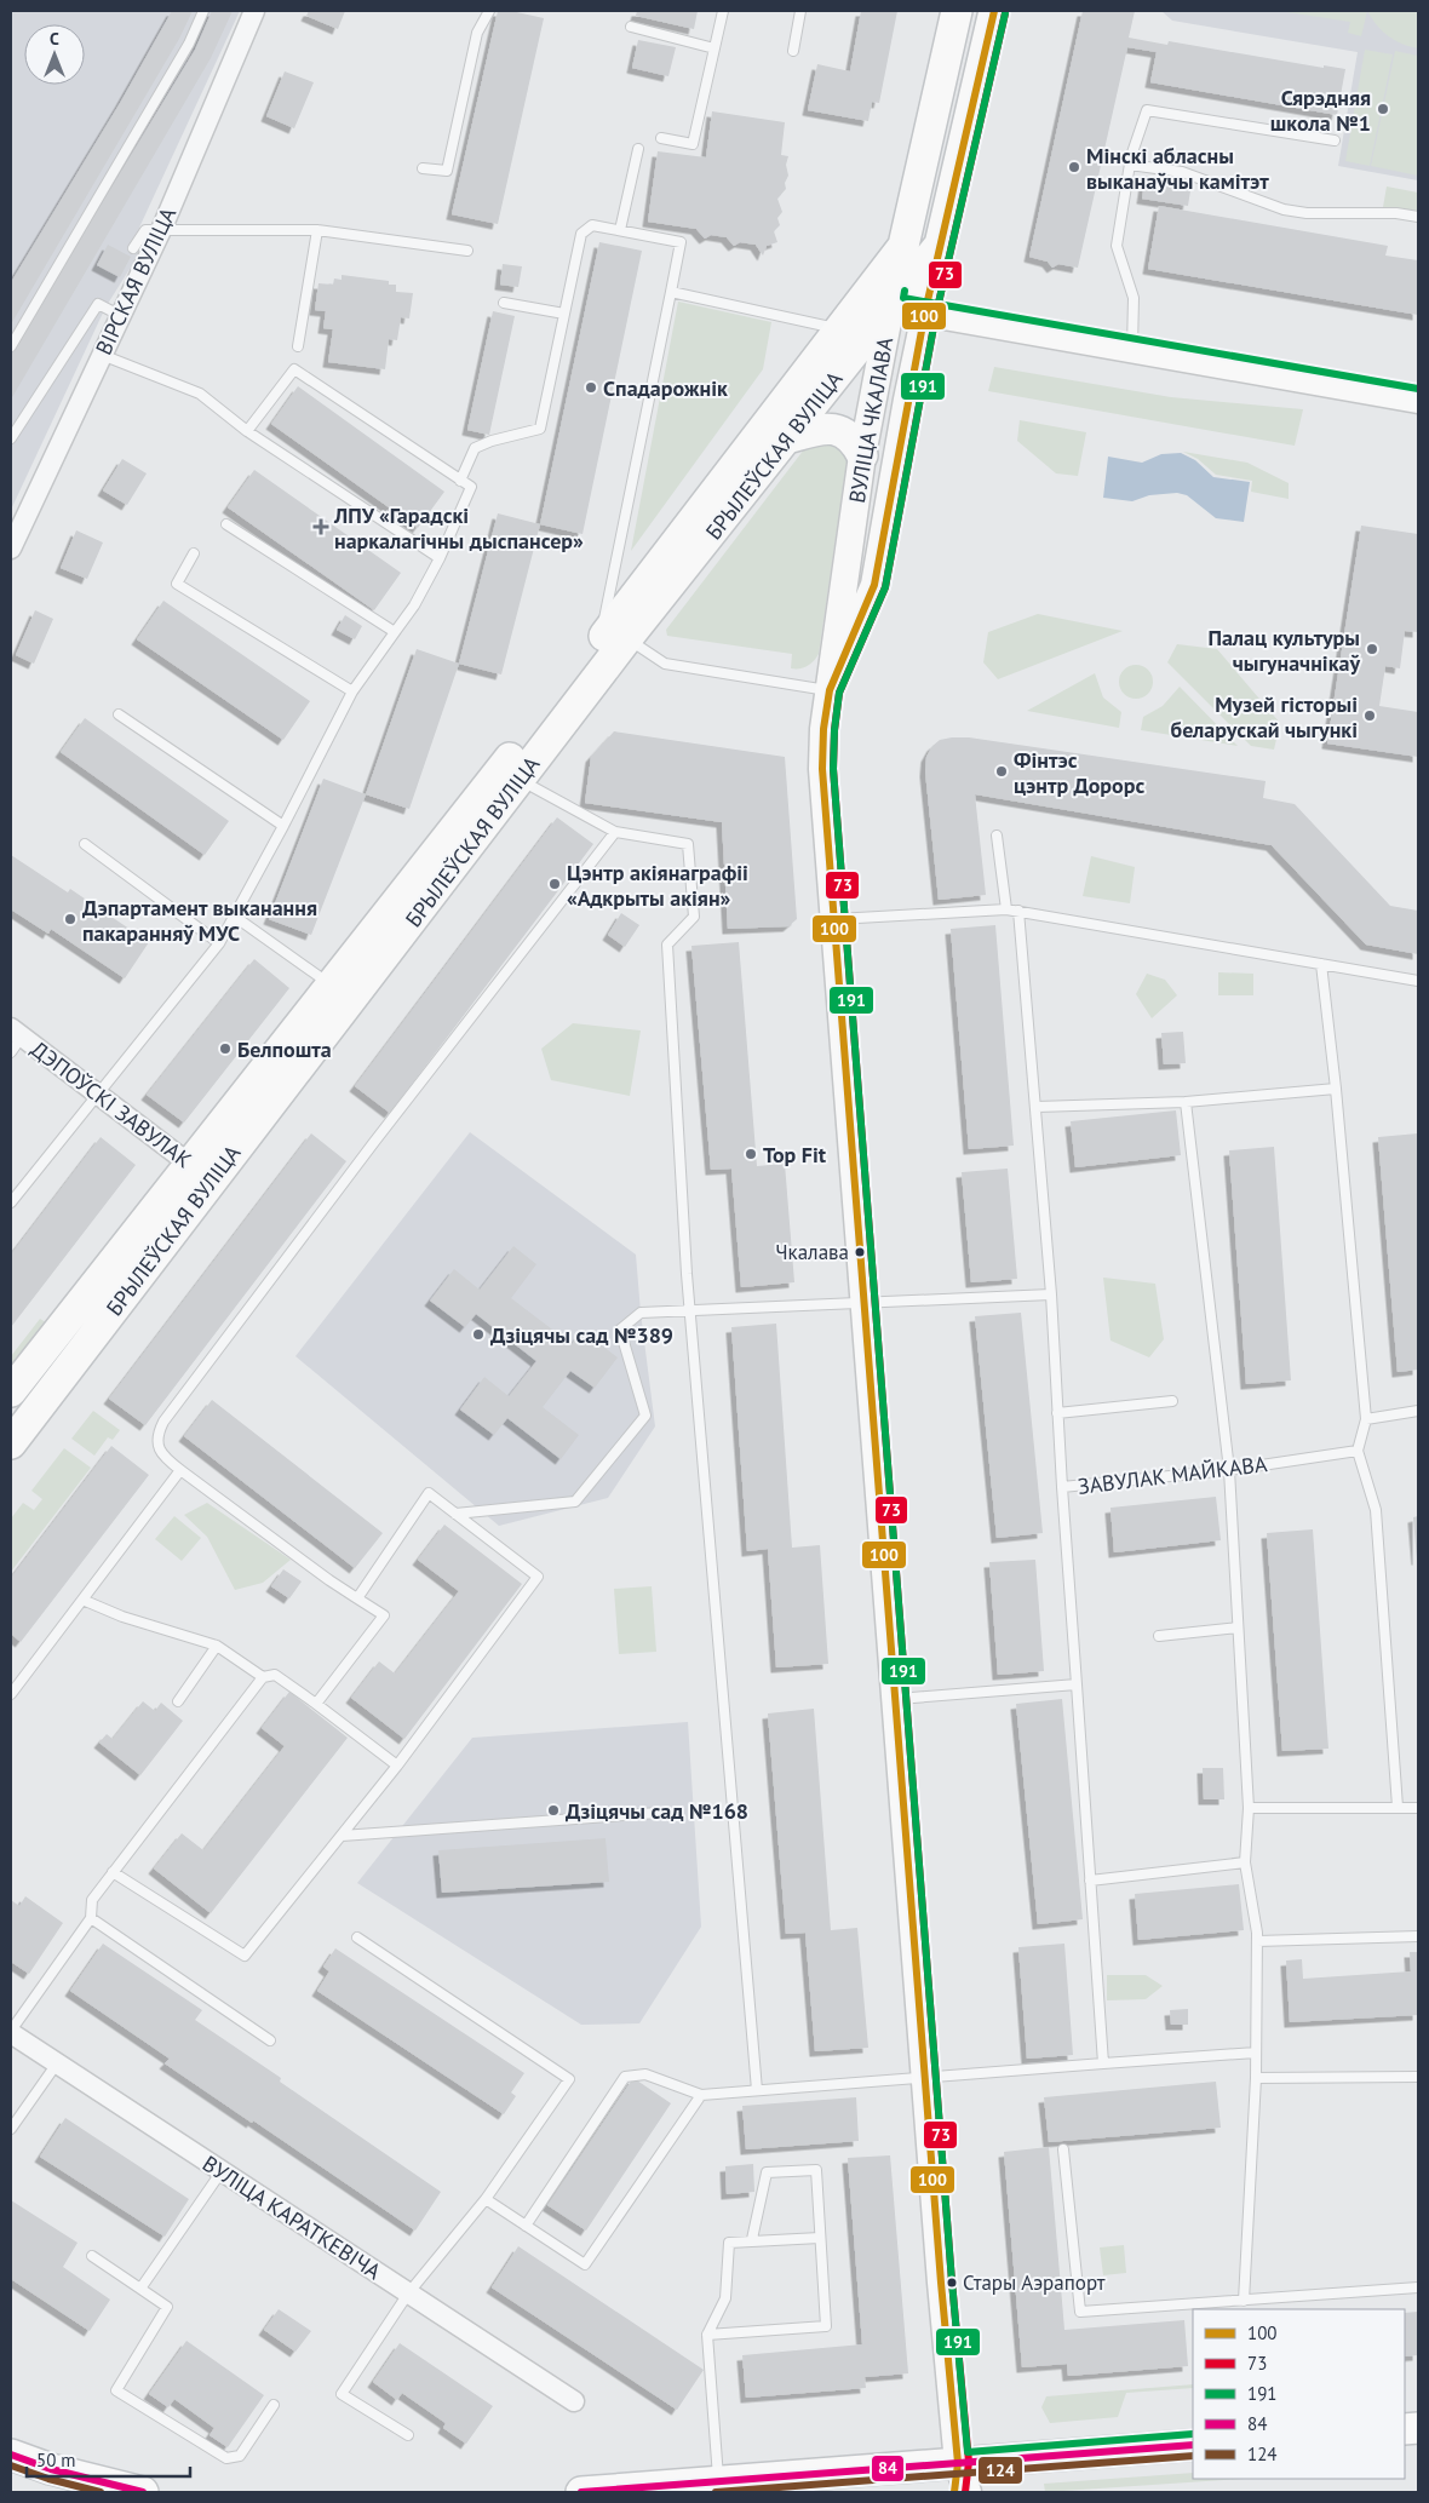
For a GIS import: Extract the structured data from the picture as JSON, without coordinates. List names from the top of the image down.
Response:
{
  "streets": {
    "main road": ["ВУЛІЦА ЧКАЛАВА", "БРЫЛЕЎСКАЯ ВУЛІЦА"],
    "street": ["ВІРСКАЯ ВУЛІЦА", "ДЭПОЎСКІ ЗАВУЛАК", "ВУЛІЦА КАРАТКЕВІЧА"],
    "lane": ["ЗАВУЛАК МАЙКАВА"]
  },
  "crossings": [
    ["ВУЛІЦА ЧКАЛАВА", "БРЫЛЕЎСКАЯ ВУЛІЦА"],
    ["БРЫЛЕЎСКАЯ ВУЛІЦА", "ДЭПОЎСКІ ЗАВУЛАК"]
  ],
  "places": {
    "other": [
      "Сярэдняя школа №1",
      "Мінскі абласны выканаўчы камітэт",
      "Спадарожнік",
      "Палац культуры чыгуначнікаў",
      "Музей гісторыі беларускай чыгункі",
      "Фінтэс цэнтр Дорорс",
      "Цэнтр акіянаграфіі «Адкрыты акіян»",
      "Дэпартамент выканання пакаранняў МУС",
      "Белпошта",
      "Top Fit",
      "Чкалава",
      "Дзіцячы сад №389",
      "Дзіцячы сад №168",
      "Стары Аэрапорт"
    ],
    "health": ["ЛПУ «Гарадскі наркалагічны дыспансер»"]
  },
  "lines": [
    "transit line 100",
    "transit line 73",
    "transit line 191",
    "transit line 84",
    "transit line 124"
  ],
  "legend": [
    "100",
    "73",
    "191",
    "84",
    "124"
  ],
  "scale_bar": "50 m",
  "north": "top"
}
